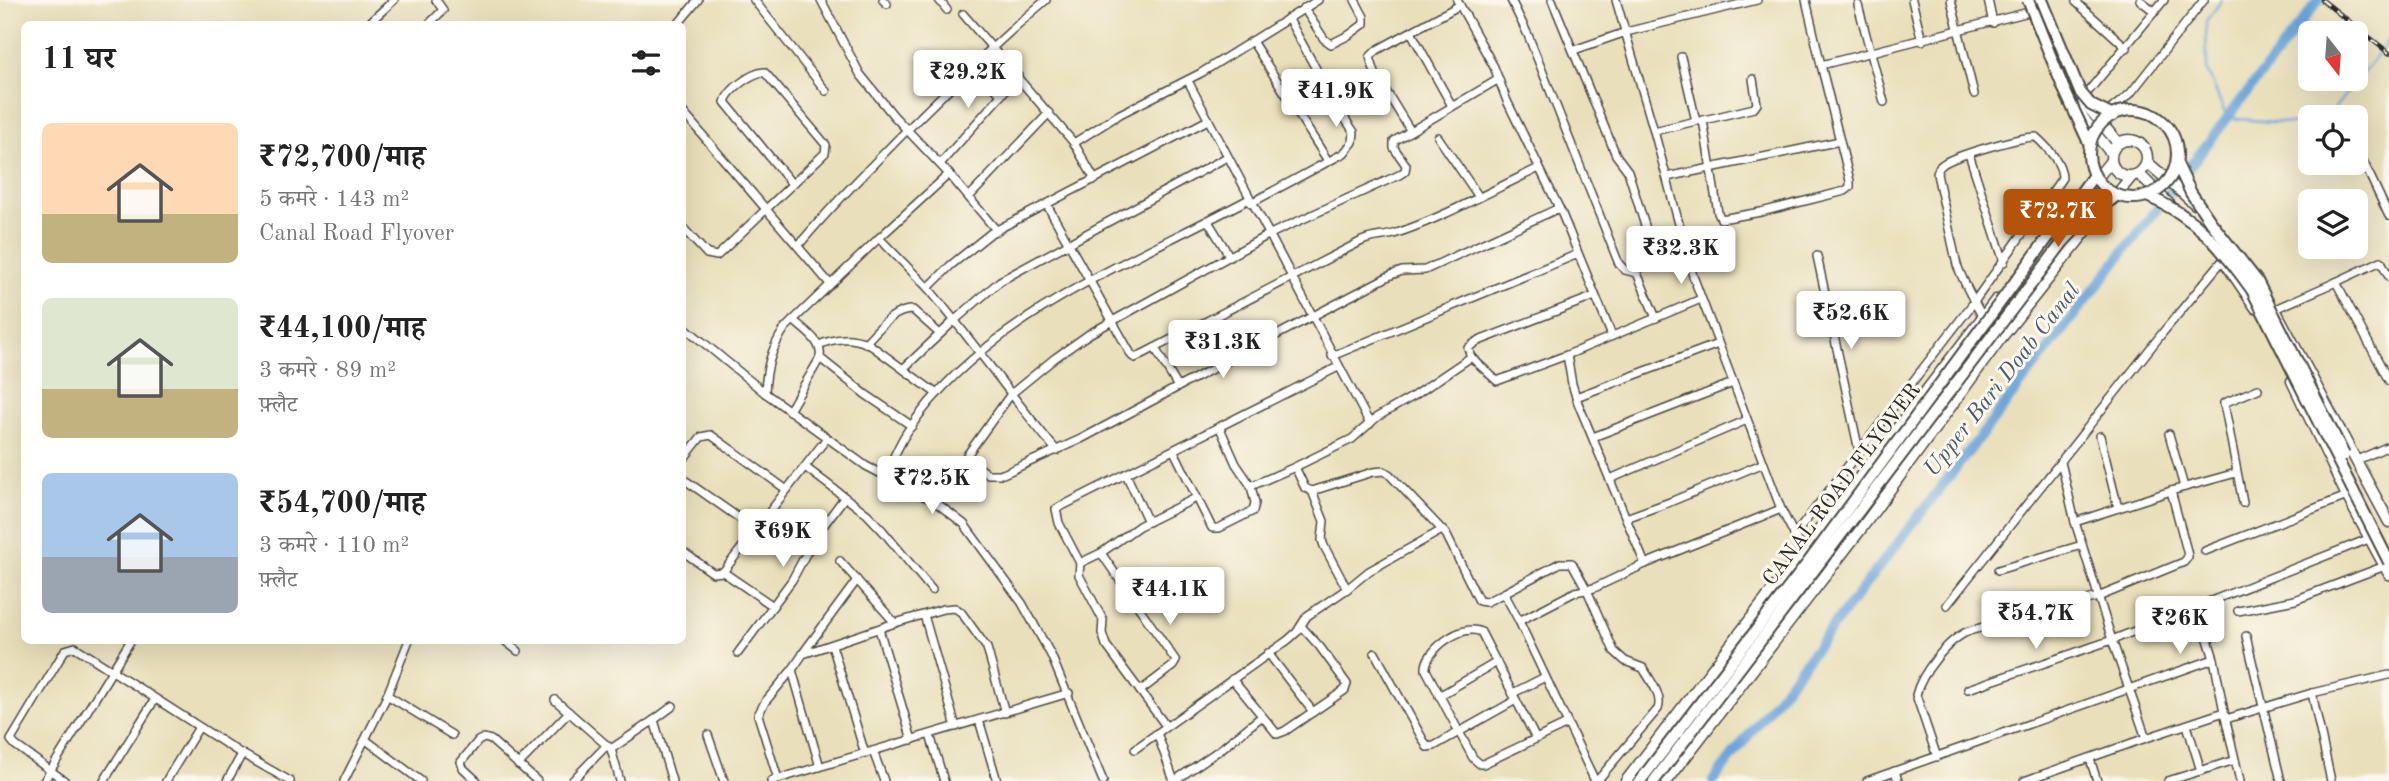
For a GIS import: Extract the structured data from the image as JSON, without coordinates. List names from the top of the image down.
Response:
{
  "streets": {
    "main road": ["CANAL ROAD FLYOVER"]
  },
  "water": ["Upper Bari Doab Canal"],
  "north": "bottom",
  "page": {
    "heading": "11 घर",
    "price": [
      "₹29.2K",
      "₹41.9K",
      "₹72.7K",
      "₹32.3K",
      "₹52.6K",
      "₹31.3K",
      "₹72.5K",
      "₹69K",
      "₹44.1K",
      "₹54.7K",
      "₹26K"
    ],
    "list": [
      {
        "name": "₹72,700/माह",
        "note": "5 कमरे · 143 m² · Canal Road Flyover"
      },
      {
        "name": "₹44,100/माह",
        "note": "3 कमरे · 89 m² · फ़्लैट"
      },
      {
        "name": "₹54,700/माह",
        "note": "3 कमरे · 110 m² · फ़्लैट"
      }
    ]
  }
}
